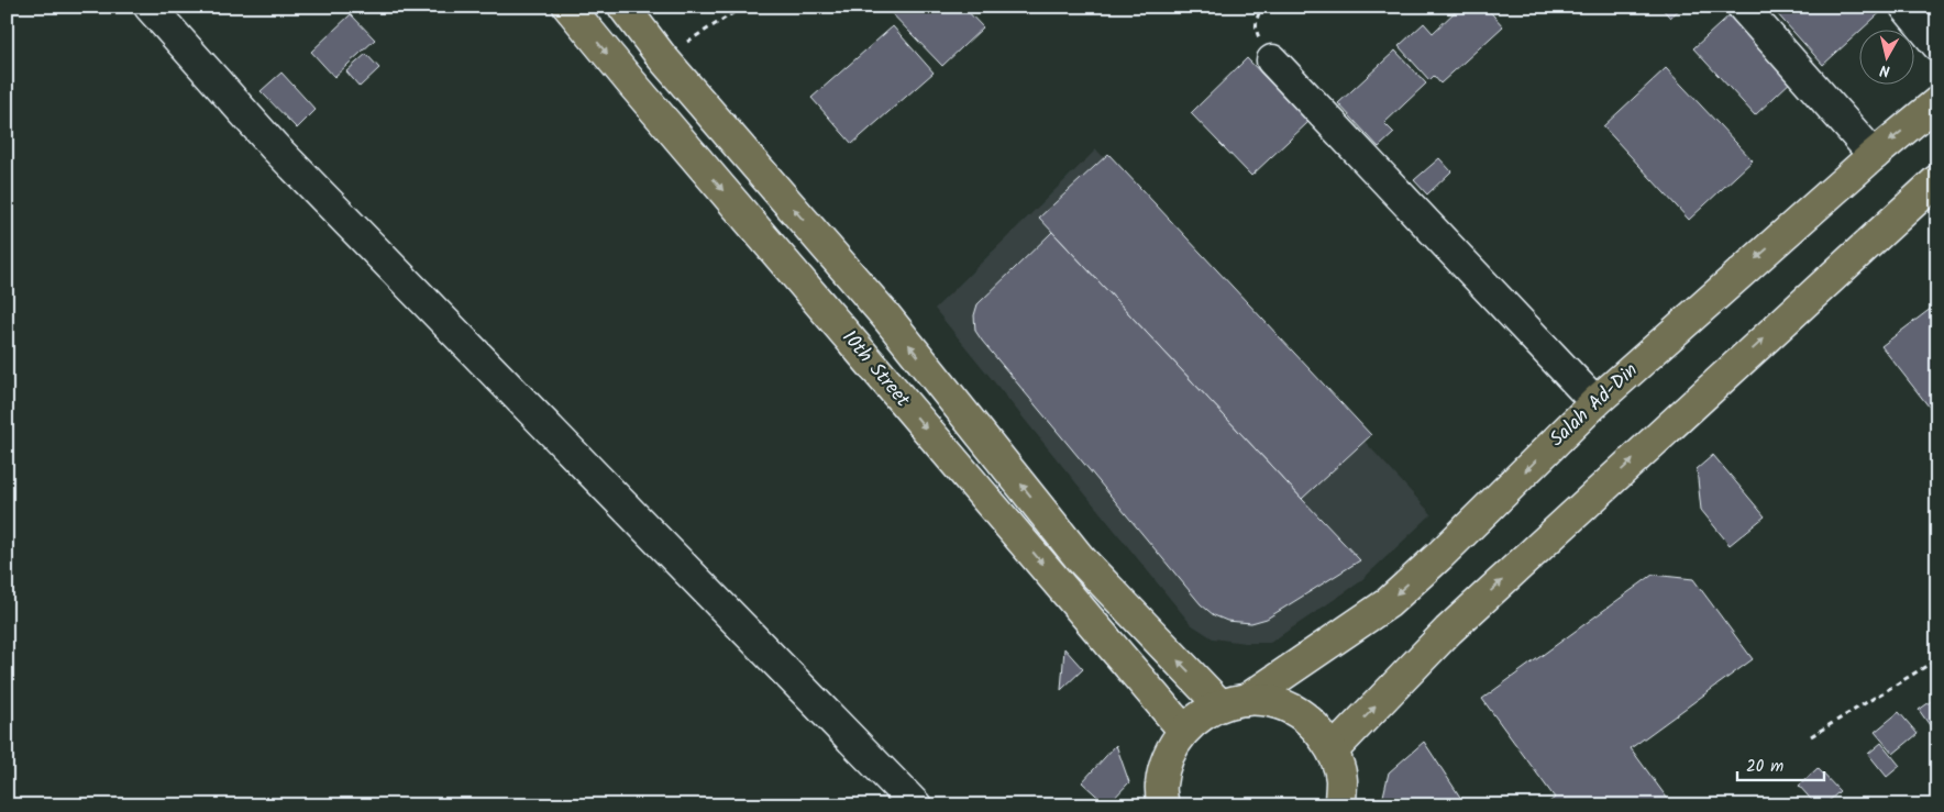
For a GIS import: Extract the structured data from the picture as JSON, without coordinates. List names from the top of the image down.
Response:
{
  "streets": {
    "main road": ["10th Street", "Salah Ad-Din"]
  },
  "crossings": [
    ["10th Street", "Salah Ad-Din"]
  ],
  "scale_bar": "20 m",
  "north": "bottom"
}
